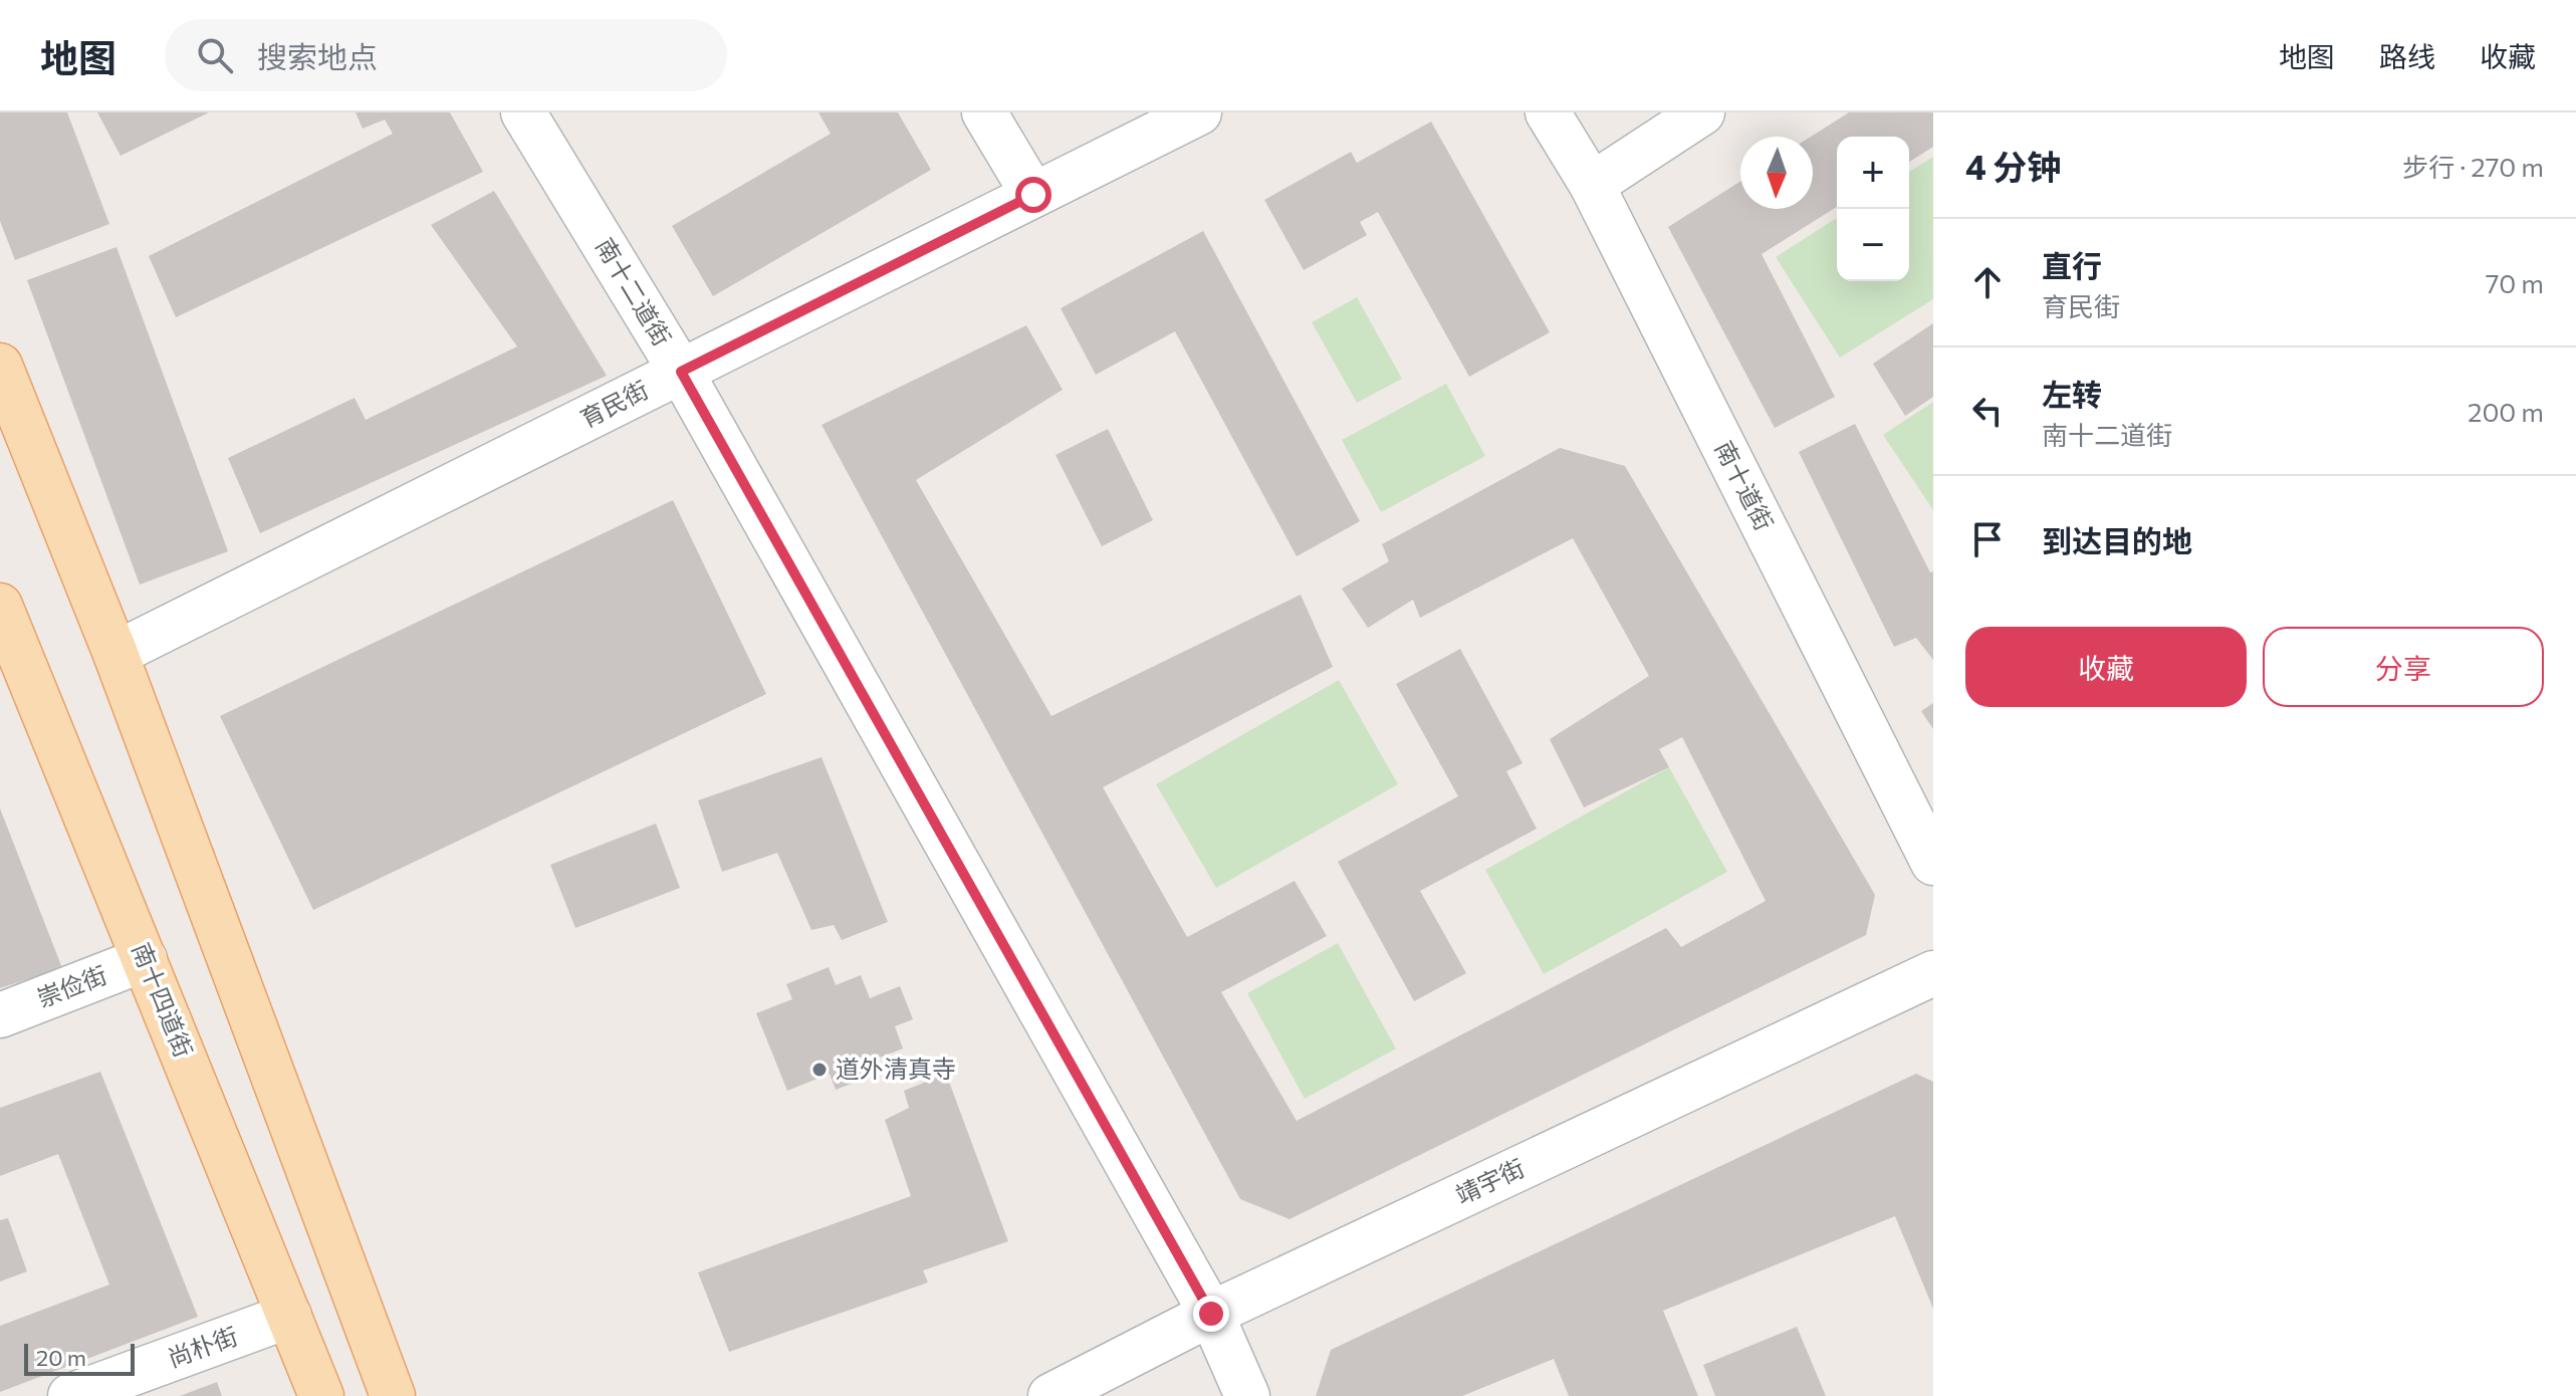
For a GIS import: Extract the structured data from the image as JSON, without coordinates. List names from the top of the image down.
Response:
{
  "streets": {
    "main road": ["南十四道街"],
    "street": [
      "南十二道街",
      "育民街",
      "南十道街",
      "崇俭街",
      "靖宇街",
      "尚朴街"
    ]
  },
  "crossings": [
    ["南十二道街", "育民街"],
    ["南十二道街", "靖宇街"],
    ["崇俭街", "南十四道街"],
    ["南十四道街", "尚朴街"]
  ],
  "places": ["道外清真寺"],
  "scale_bar": "20 m",
  "north": "bottom",
  "page": {
    "header": "地图",
    "search": "搜索地点",
    "nav": ["地图", "路线", "收藏"],
    "heading": ["4 分钟", "步行 · 270 m"],
    "map_buttons": ["+", "−"],
    "list": [
      ["直行", "育民街", "70 m"],
      ["左转", "南十二道街", "200 m"],
      "到达目的地"
    ],
    "buttons": ["收藏", "分享"],
    "scale": "20 m"
  }
}
